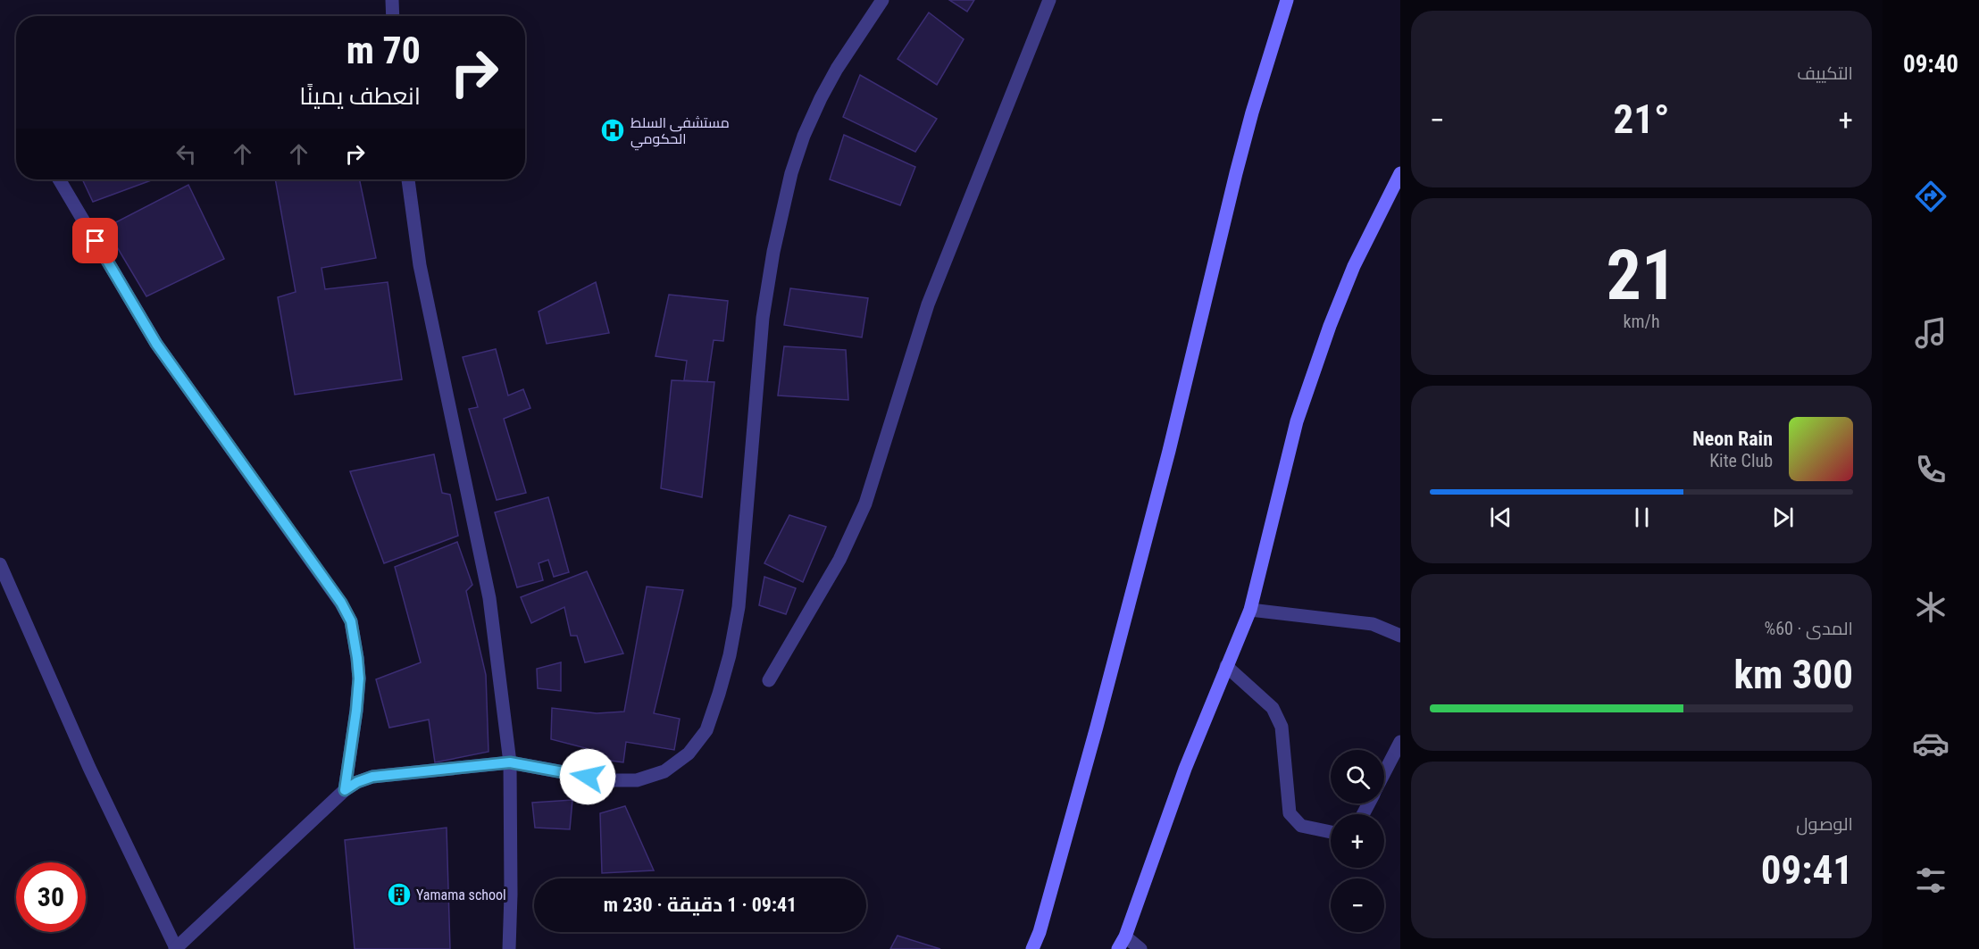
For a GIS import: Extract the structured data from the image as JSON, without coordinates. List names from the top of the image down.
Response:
{
  "places": {
    "hospital": ["مستشفى السلط الحكومي"],
    "building": ["Yamama school"]
  },
  "page": {
    "tabs": "09:40",
    "tile": [
      "التكييف",
      ["21", "km/h"],
      ["المدى · 60%", "300 km"],
      ["الوصول", "09:41"]
    ],
    "turn": ["70 m", "انعطف يمينًا"],
    "heat": ["−", "21°", "+"],
    "song": ["Neon Rain", "Kite Club"],
    "map_buttons": ["+", "−"],
    "limit": "30",
    "trip": "09:41 · 1 دقيقة · 230 m"
  }
}
